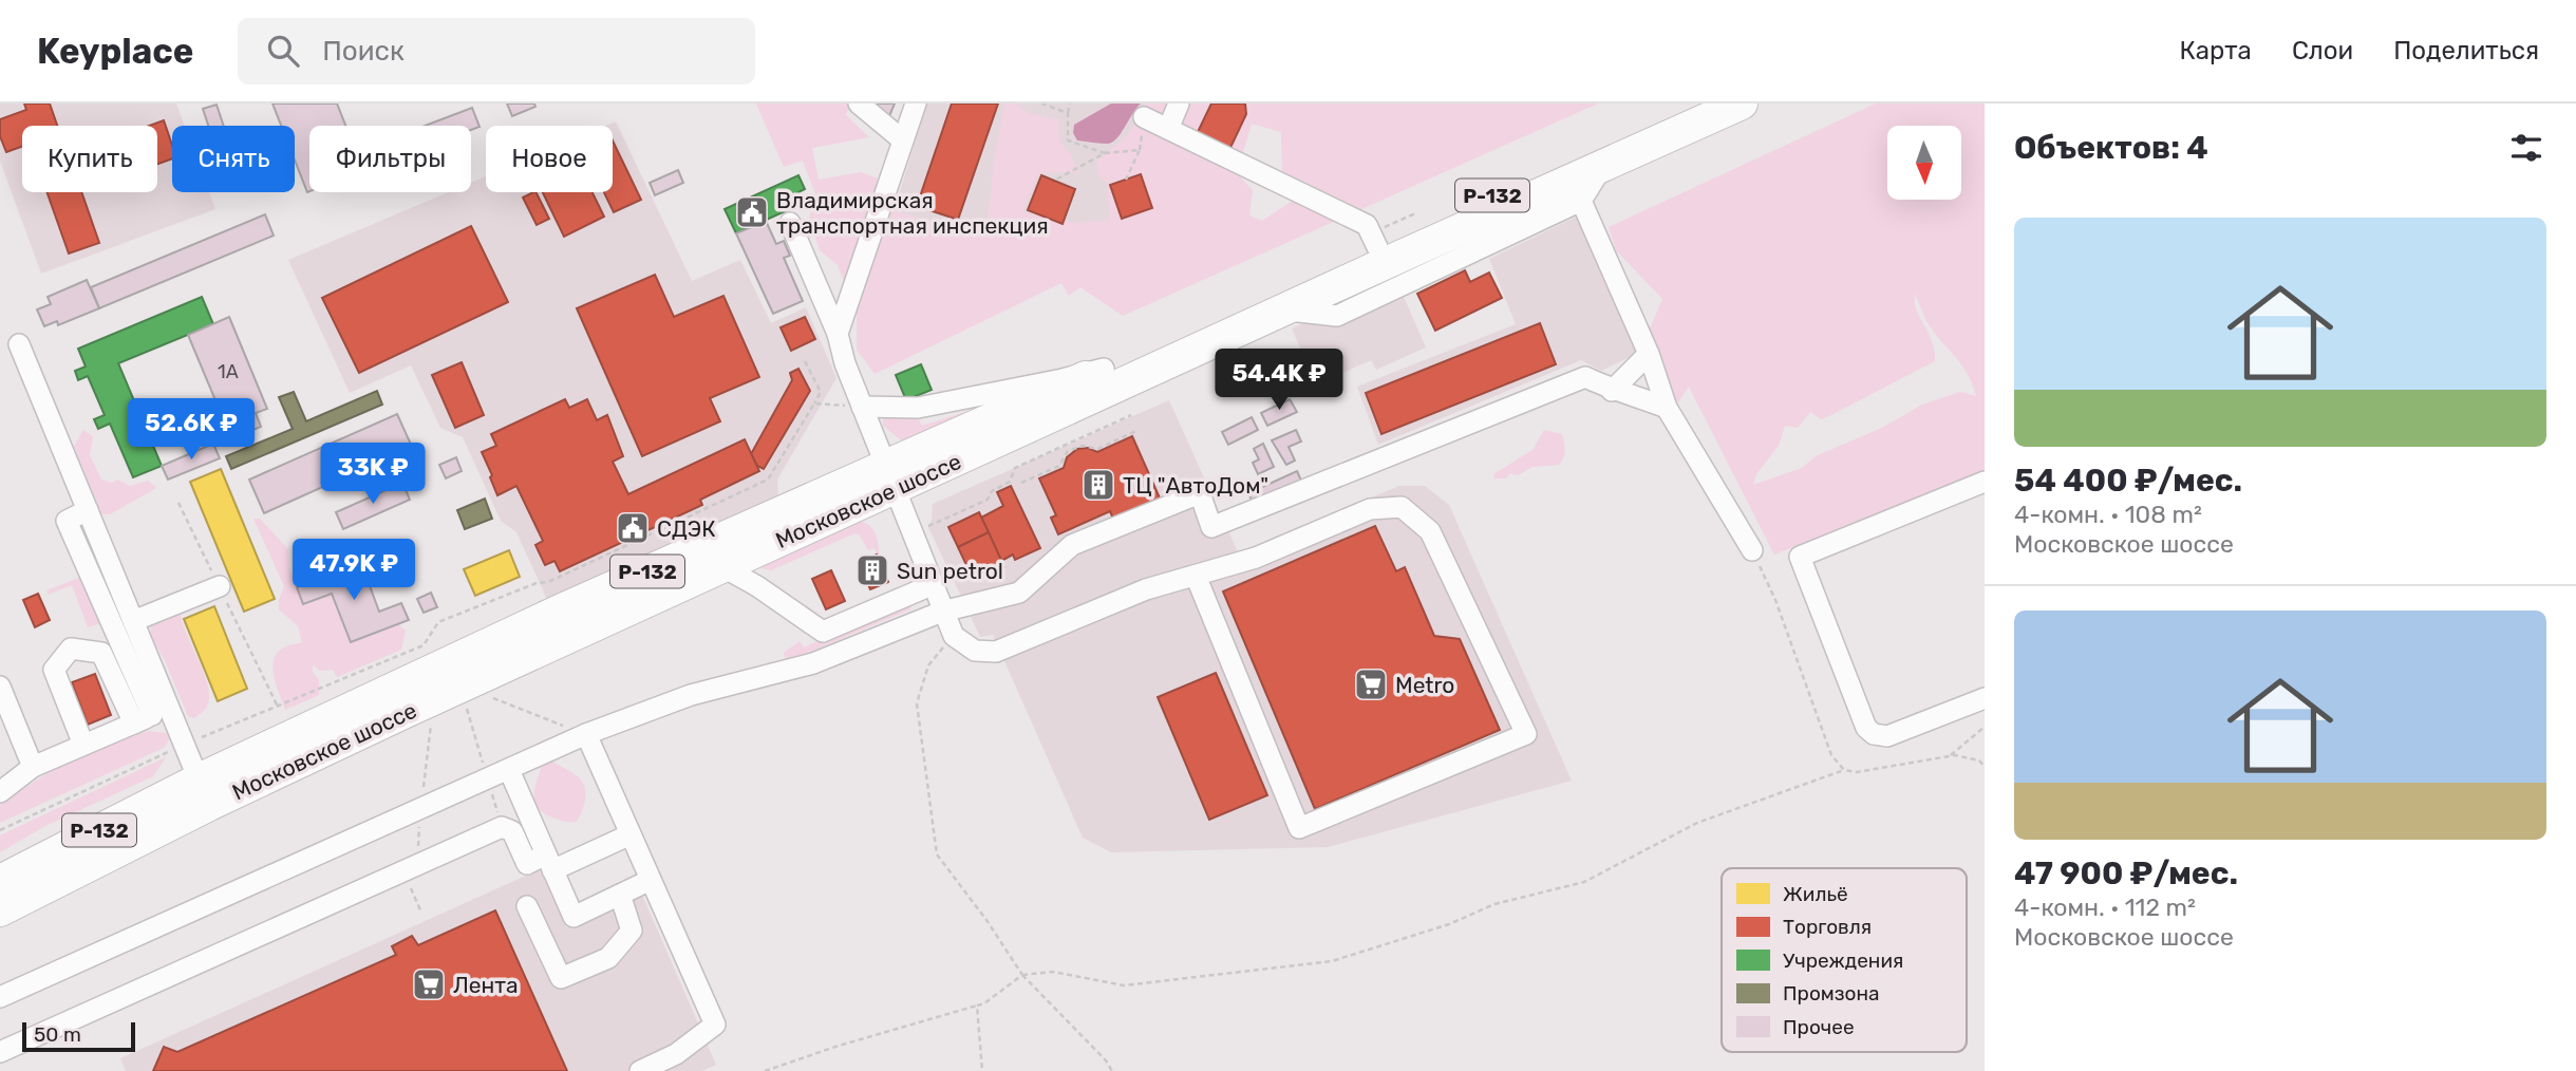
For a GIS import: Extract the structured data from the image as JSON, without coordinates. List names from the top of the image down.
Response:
{
  "streets": {
    "highway": ["Р-132", "Московское шоссе"]
  },
  "places": {
    "public building": ["Владимирская транспортная инспекция", "СДЭК"],
    "building": ["ТЦ \"АвтоДом\"", "Sun petrol"],
    "supermarket": ["Metro", "Лента"]
  },
  "house_numbers": ["1А"],
  "legend": [
    "Жильё",
    "Торговля",
    "Учреждения",
    "Промзона",
    "Прочее"
  ],
  "scale_bar": "50 m",
  "north": "bottom",
  "page": {
    "header": "Keyplace",
    "search": "Поиск",
    "nav": ["Карта", "Слои", "Поделиться"],
    "heading": "Объектов: 4",
    "chip": [
      "Купить",
      "Снять",
      "Фильтры",
      "Новое"
    ],
    "list": [
      {
        "name": "54 400 ₽/мес.",
        "note": "4-комн. · 108 m² · Московское шоссе"
      },
      {
        "name": "47 900 ₽/мес.",
        "note": "4-комн. · 112 m² · Московское шоссе"
      }
    ],
    "price": [
      "54.4K ₽",
      "52.6K ₽",
      "33K ₽",
      "47.9K ₽"
    ],
    "scale": "50 m"
  }
}
